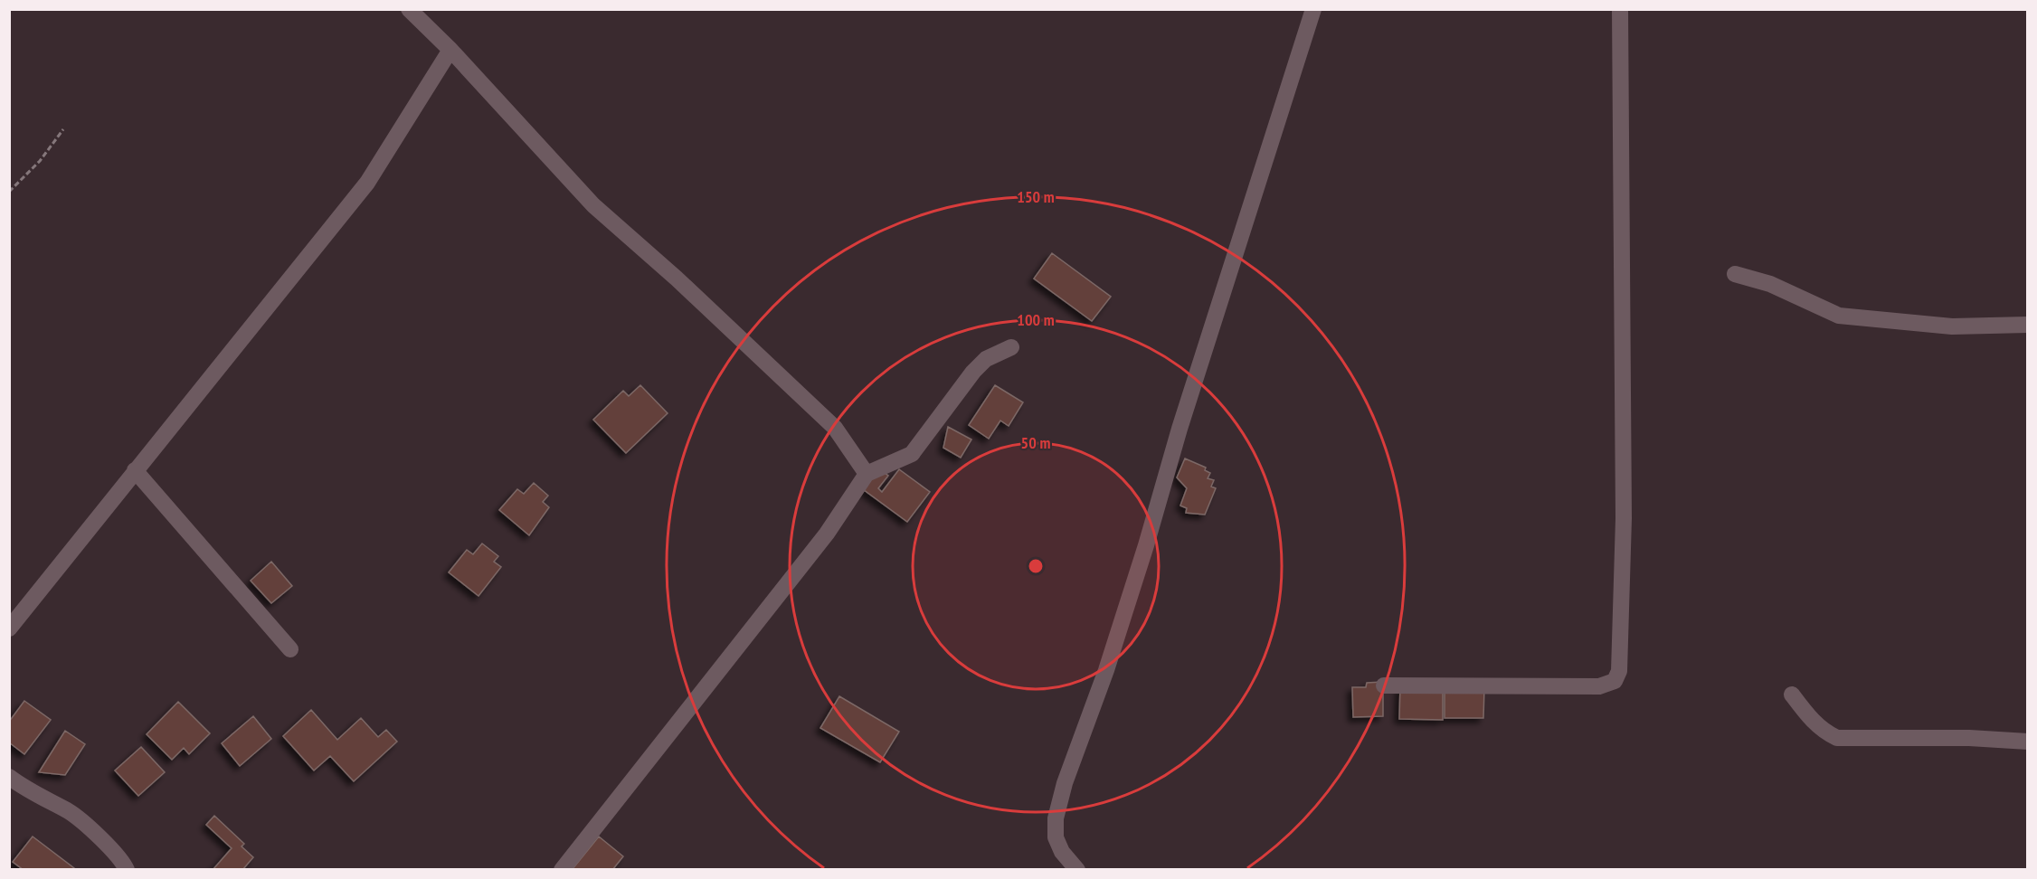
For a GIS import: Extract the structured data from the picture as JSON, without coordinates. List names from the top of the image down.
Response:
{
  "rings": ["150 m", "100 m", "50 m"]
}
